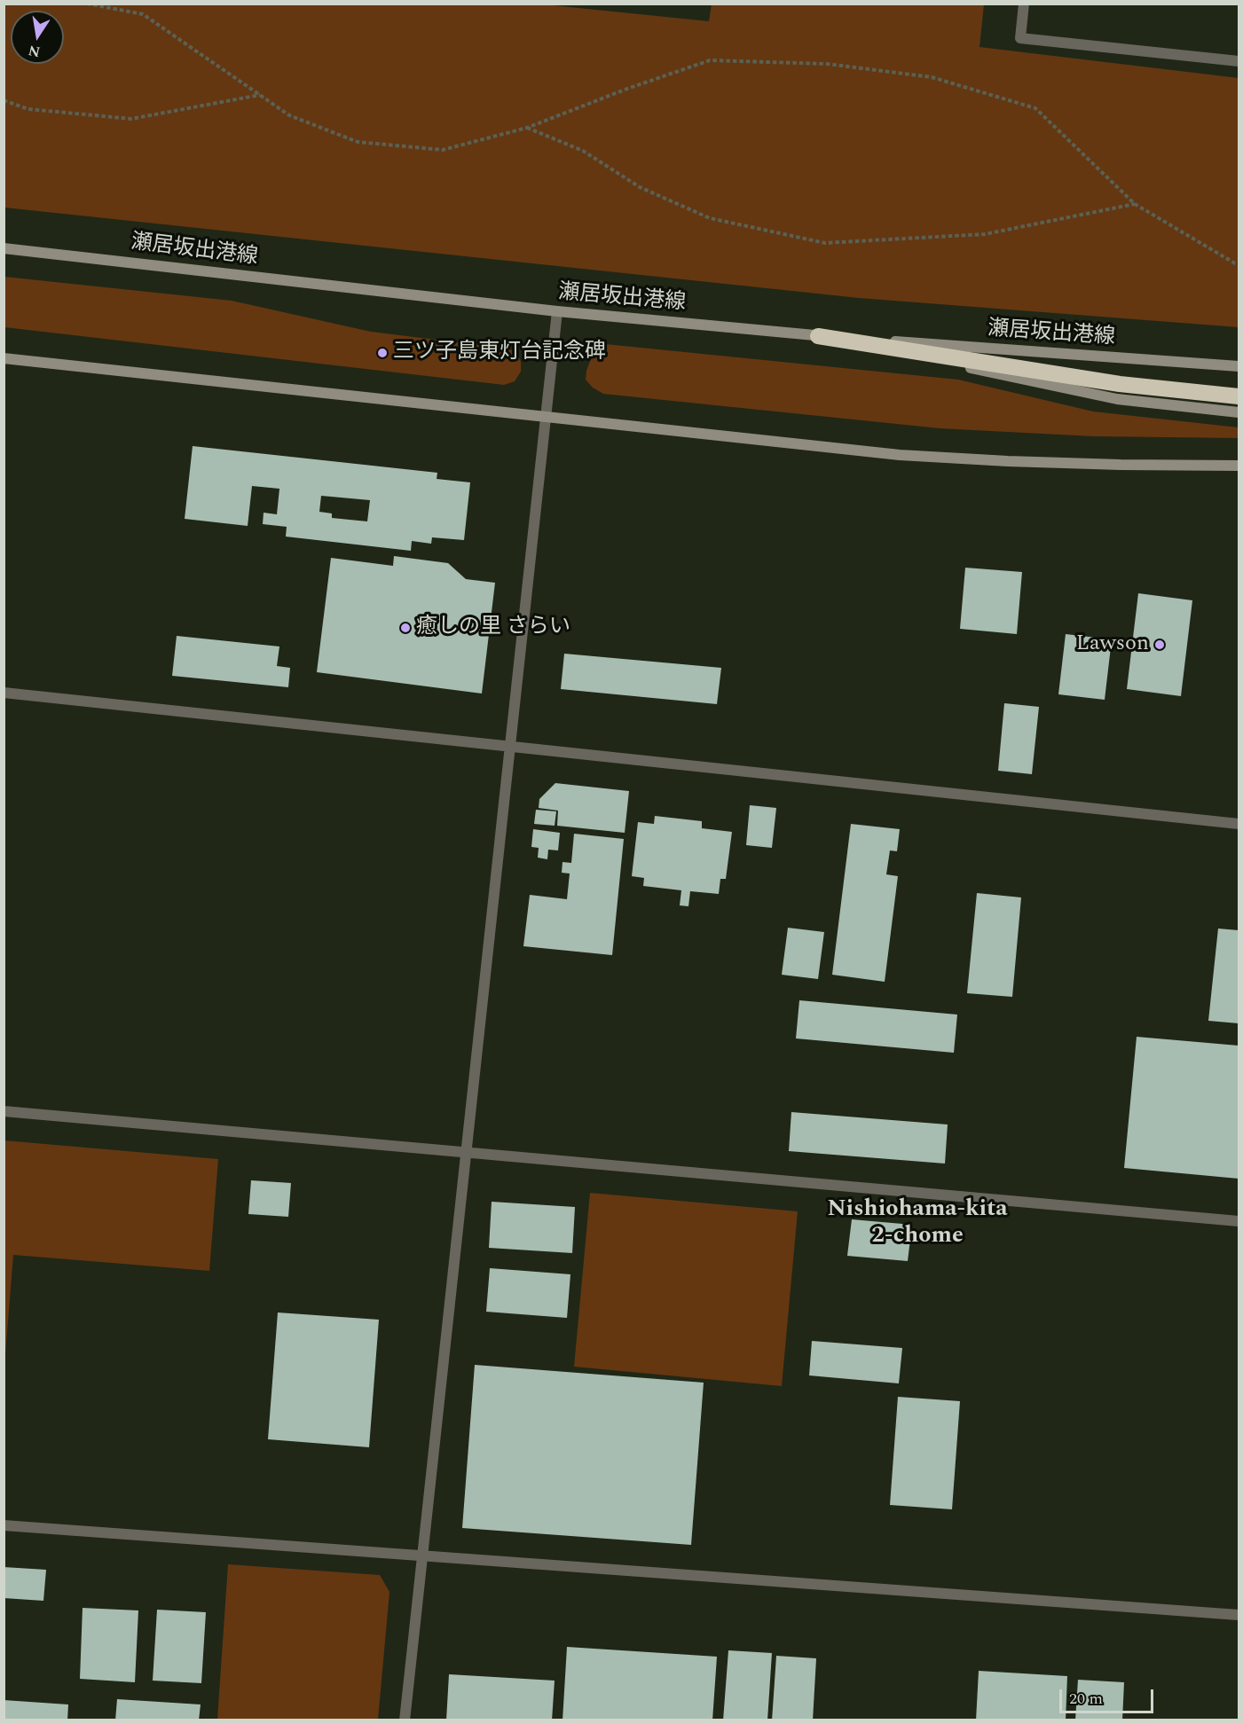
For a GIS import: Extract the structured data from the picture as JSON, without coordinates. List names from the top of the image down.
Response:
{
  "streets": {
    "main road": ["瀬居坂出港線"]
  },
  "districts": ["Nishiohama-kita 2-chome"],
  "places": ["三ツ子島東灯台記念碑", "癒しの里 さらい", "Lawson"],
  "scale_bar": "20 m",
  "north": "bottom"
}
